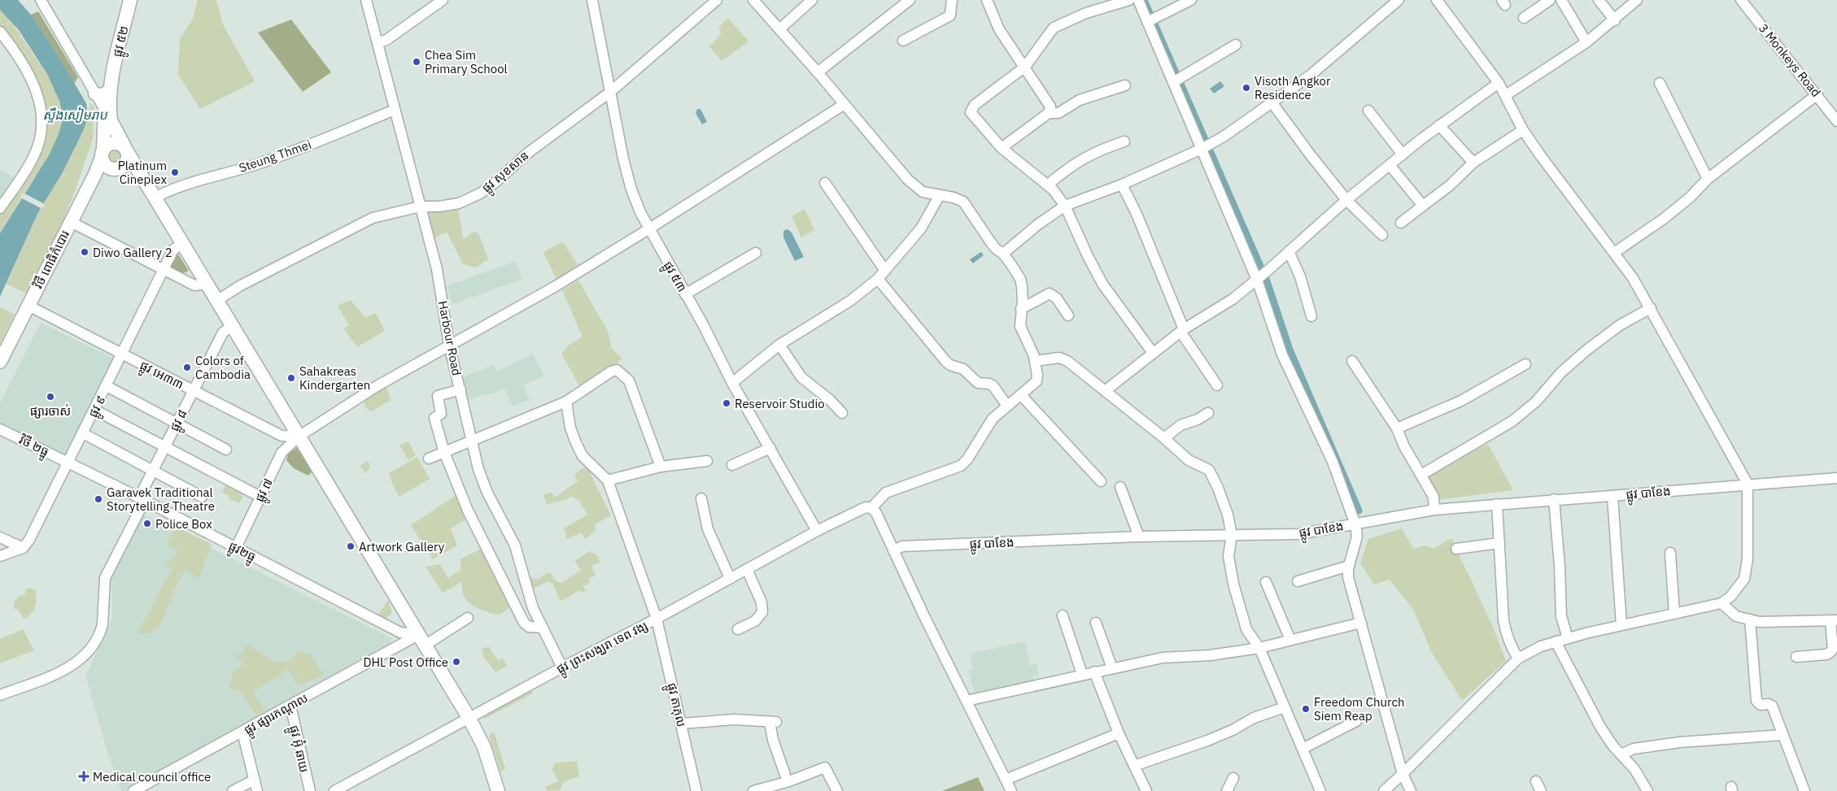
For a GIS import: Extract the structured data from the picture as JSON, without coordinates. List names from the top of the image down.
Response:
{
  "streets": {
    "main road": ["ផ្លូវ ៥២", "វិថី ពោធិកំបោរ"],
    "street": [
      "3 Monkeys Road",
      "Steung Thmei",
      "ផ្លូវ សុខសាន",
      "ផ្លូវ ៥៣",
      "Harbour Road",
      "ផ្លូវ អេ៣៣",
      "ផ្លូវ ៩",
      "ផ្លូវ ៨",
      "វិថី ២ធ្នូ",
      "ផ្លូវ ៧",
      "ផ្លូវ បាខែង",
      "ផ្លូវ២ធ្នូ",
      "ផ្លូវ ព្រះសង្ឃរា ទេព វង្ស",
      "ផ្លូវ តាភុល",
      "ផ្លូវ ផ្សារកណ្តាល",
      "ផ្លូវ អ៊ុំ ឆាយ"
    ]
  },
  "crossings": [
    ["ផ្លូវ ៥២", "វិថី ពោធិកំបោរ"],
    ["Steung Thmei", "Harbour Road"],
    ["ផ្លូវ សុខសាន", "ផ្លូវ ៥៣"],
    ["ផ្លូវ សុខសាន", "Harbour Road"],
    ["វិថី ពោធិកំបោរ", "ផ្លូវ អេ៣៣"],
    ["ផ្លូវ ៥៣", "ផ្លូវ ៧"],
    ["ផ្លូវ ៥៣", "ផ្លូវ ព្រះសង្ឃរា ទេព វង្ស"],
    ["Harbour Road", "ផ្លូវ ៧"],
    ["Harbour Road", "ផ្លូវ ព្រះសង្ឃរា ទេព វង្ស"],
    ["ផ្លូវ អេ៣៣", "ផ្លូវ ៩"],
    ["ផ្លូវ អេ៣៣", "ផ្លូវ ៨"],
    ["ផ្លូវ អេ៣៣", "ផ្លូវ ៧"],
    ["ផ្លូវ ៩", "វិថី ២ធ្នូ"],
    ["ផ្លូវ ៩", "ផ្លូវ២ធ្នូ"],
    ["ផ្លូវ ៨", "ផ្លូវ២ធ្នូ"],
    ["វិថី ២ធ្នូ", "ផ្លូវ២ធ្នូ"],
    ["ផ្លូវ ៧", "ផ្លូវ២ធ្នូ"],
    ["ផ្លូវ២ធ្នូ", "ផ្លូវ ផ្សារកណ្តាល"],
    ["ផ្លូវ ព្រះសង្ឃរា ទេព វង្ស", "ផ្លូវ តាភុល"],
    ["ផ្លូវ ផ្សារកណ្តាល", "ផ្លូវ អ៊ុំ ឆាយ"]
  ],
  "water": ["ស្ទឹងសៀមរាប"],
  "places": {
    "other": [
      "Chea Sim Primary School",
      "Visoth Angkor Residence",
      "Platinum Cineplex",
      "Diwo Gallery 2",
      "Colors of Cambodia",
      "Sahakreas Kindergarten",
      "ផ្សារចាស់",
      "Reservoir Studio",
      "Garavek Traditional Storytelling Theatre",
      "Police Box",
      "Artwork Gallery",
      "DHL Post Office",
      "Freedom Church Siem Reap"
    ],
    "health": ["Medical council office"]
  }
}
